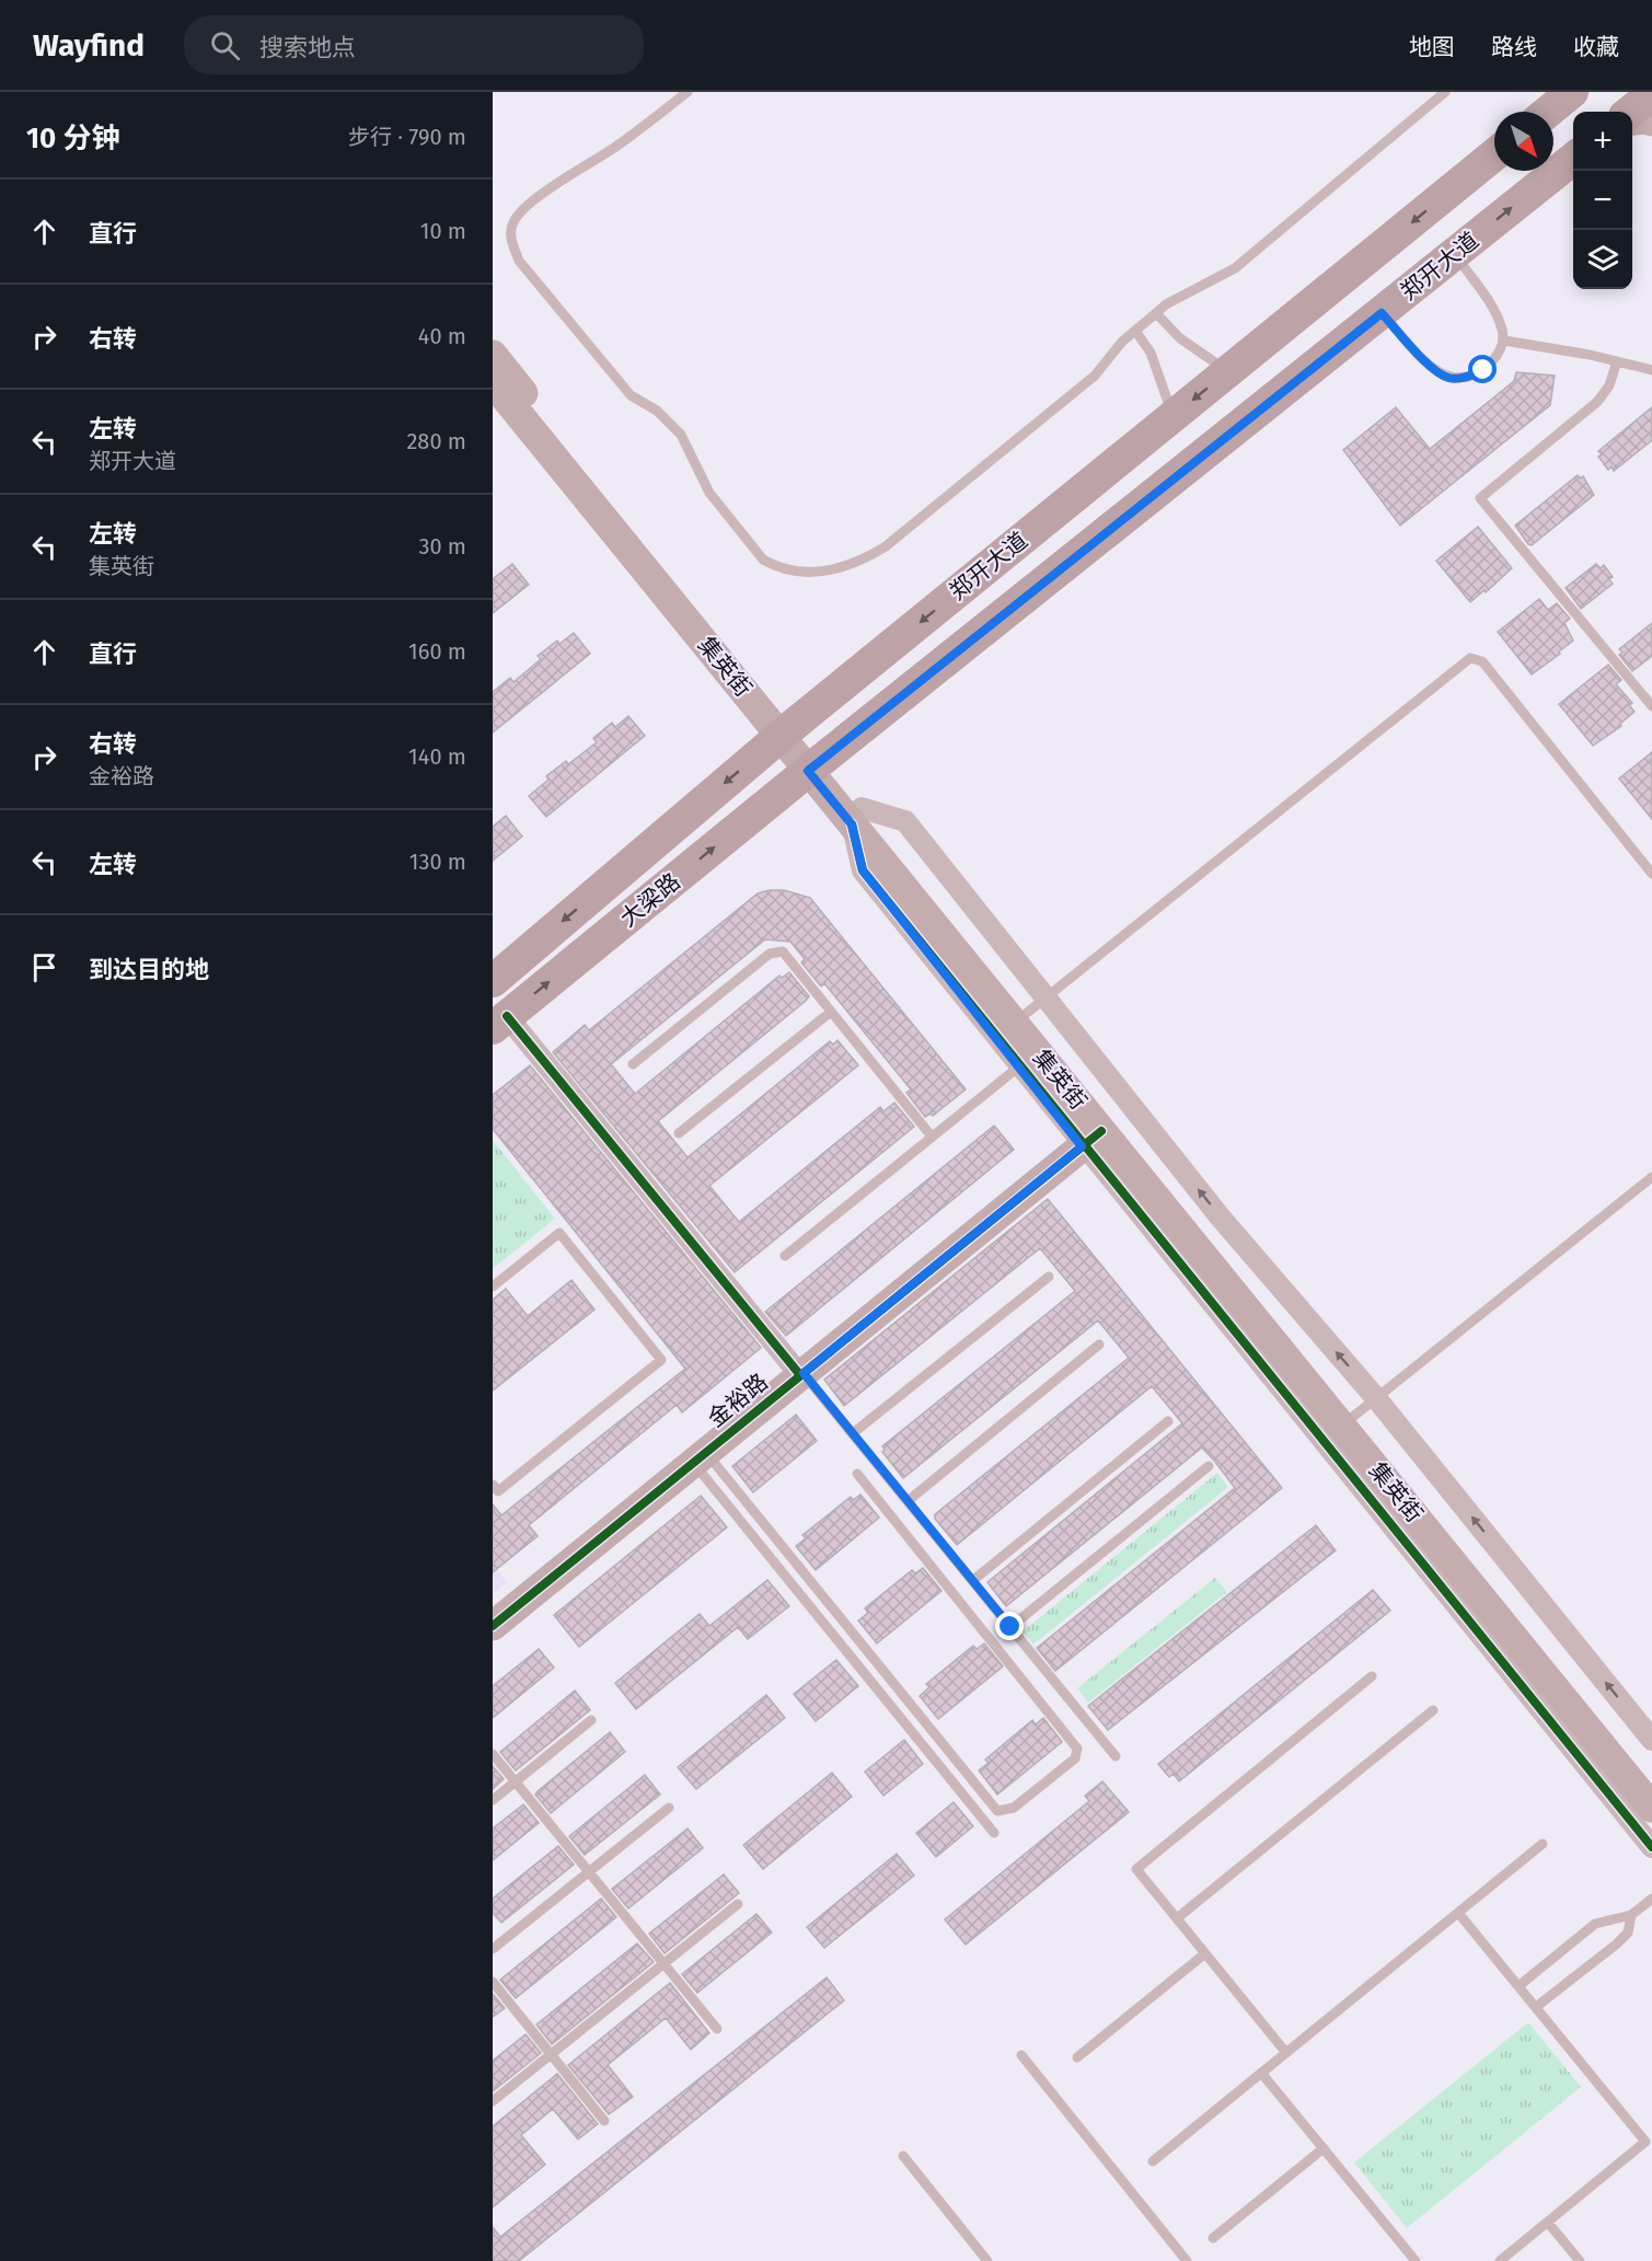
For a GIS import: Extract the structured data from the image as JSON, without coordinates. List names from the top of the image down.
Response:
{
  "streets": {
    "main road": [
      "郑开大道",
      "集英街",
      "大梁路",
      "金裕路"
    ]
  },
  "crossings": [
    ["郑开大道", "集英街"],
    ["郑开大道", "大梁路"],
    ["集英街", "大梁路"],
    ["集英街", "金裕路"]
  ],
  "north": "bottom right",
  "page": {
    "header": "Wayfind",
    "search": "搜索地点",
    "nav": ["地图", "路线", "收藏"],
    "heading": ["10 分钟", "步行 · 790 m"],
    "map_buttons": ["+", "−"],
    "list": [
      ["直行", "10 m"],
      ["右转", "40 m"],
      ["左转", "郑开大道", "280 m"],
      ["左转", "集英街", "30 m"],
      ["直行", "160 m"],
      ["右转", "金裕路", "140 m"],
      ["左转", "130 m"],
      "到达目的地"
    ]
  }
}
